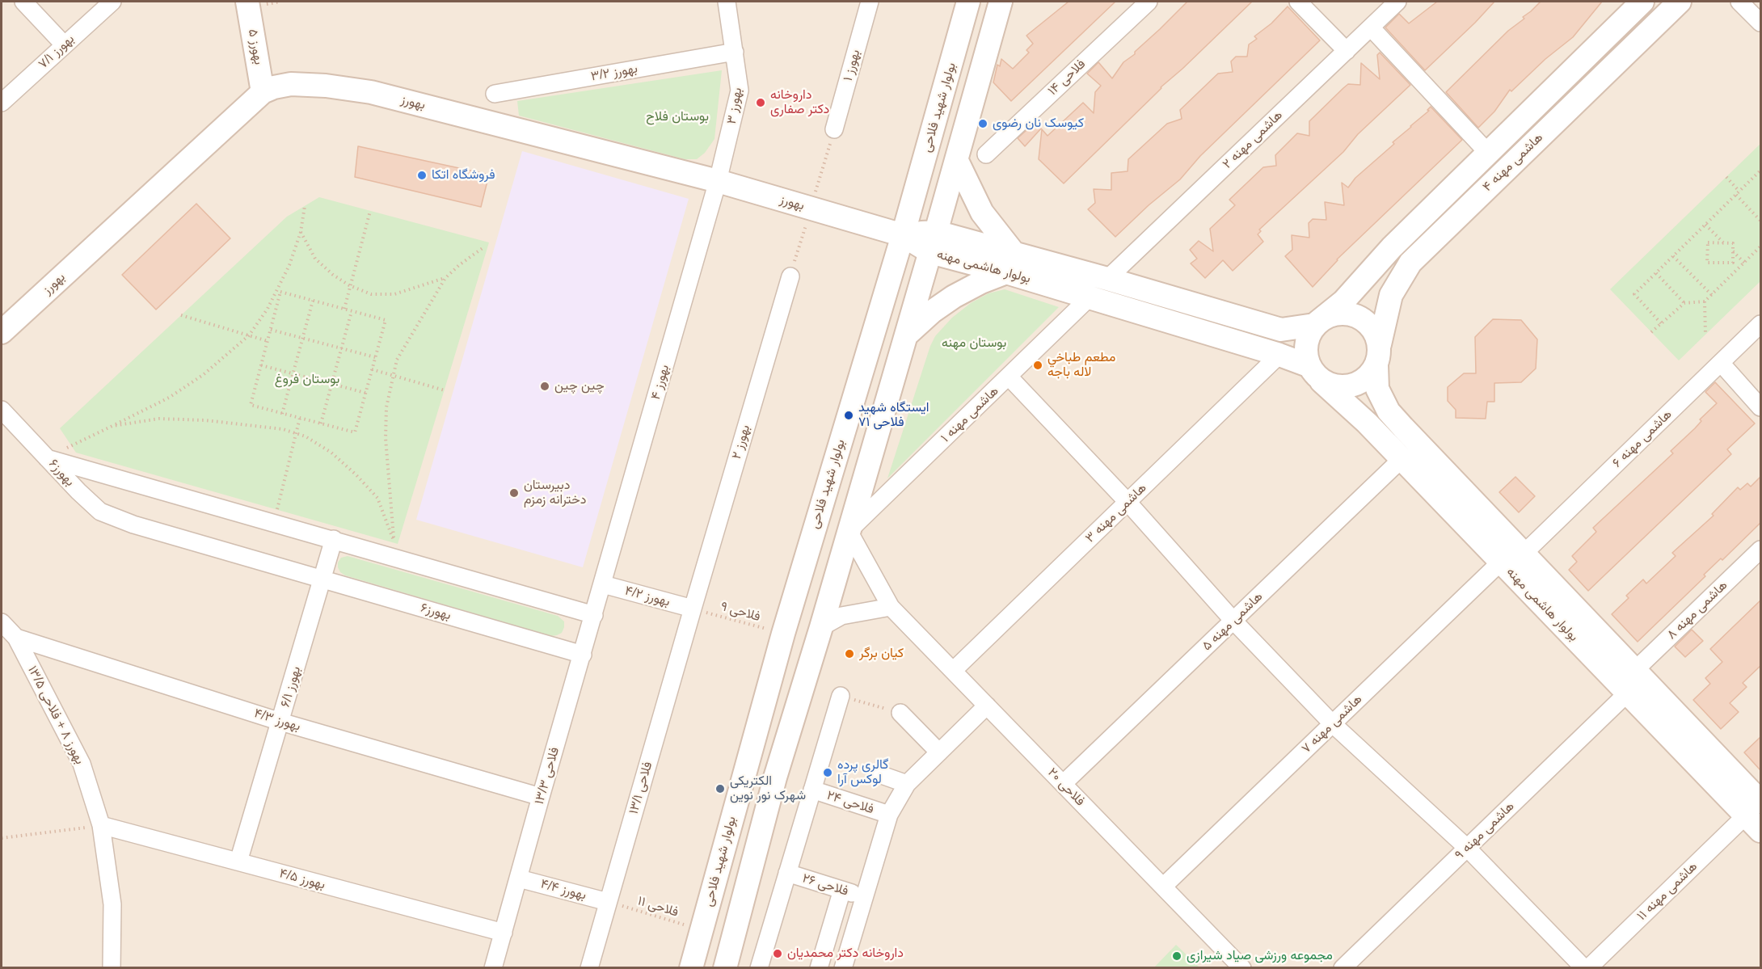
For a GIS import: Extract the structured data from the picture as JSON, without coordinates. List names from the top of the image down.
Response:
{
  "streets": {
    "street": [
      "بهورز ۵",
      "بهورز ۷/۱",
      "بهورز ۱",
      "بهورز ۳/۲",
      "فلاحی ۱۴",
      "بهورز",
      "بهورز ۳",
      "بولوار شهید فلاحی",
      "هاشمی مهنه ۲",
      "هاشمی مهنه ۴",
      "بولوار هاشمی مهنه",
      "بهورز ۴",
      "هاشمی مهنه ۱",
      "هاشمی مهنه ۶",
      "بهورز ۲",
      "بهورز۶",
      "هاشمی مهنه ۳",
      "بهورز ۴/۲",
      "هاشمی مهنه ۸",
      "هاشمی مهنه ۵",
      "بهورز ۶/۱",
      "بهورز ۸ + فلاحی ۱۳/۵",
      "بهورز ۴/۳",
      "هاشمی مهنه ۷",
      "فلاحی ۱۳/۳",
      "فلاحی ۲۰",
      "فلاحی ۱۳/۱",
      "فلاحی ۲۴",
      "هاشمی مهنه ۹",
      "بهورز ۴/۵",
      "فلاحی ۲۶",
      "بهورز ۴/۴",
      "هاشمی مهنه ۱۱"
    ],
    "path": ["فلاحی ۹", "فلاحی ۱۱"]
  },
  "crossings": [
    ["بهورز ۵", "بهورز"],
    ["بهورز ۳/۲", "بهورز ۳"],
    ["بهورز", "بهورز ۳"],
    ["بهورز", "بولوار شهید فلاحی"],
    ["بهورز", "بولوار هاشمی مهنه"],
    ["بهورز", "بهورز ۴"],
    ["بهورز ۳", "بهورز ۴"],
    ["بولوار شهید فلاحی", "بولوار هاشمی مهنه"],
    ["بولوار شهید فلاحی", "فلاحی ۹"],
    ["بولوار شهید فلاحی", "فلاحی ۱۱"],
    ["هاشمی مهنه ۲", "بولوار هاشمی مهنه"],
    ["هاشمی مهنه ۴", "بولوار هاشمی مهنه"],
    ["بولوار هاشمی مهنه", "هاشمی مهنه ۱"],
    ["بولوار هاشمی مهنه", "هاشمی مهنه ۶"],
    ["بولوار هاشمی مهنه", "هاشمی مهنه ۳"],
    ["بولوار هاشمی مهنه", "هاشمی مهنه ۸"],
    ["بولوار هاشمی مهنه", "هاشمی مهنه ۵"],
    ["بولوار هاشمی مهنه", "هاشمی مهنه ۷"],
    ["بولوار هاشمی مهنه", "هاشمی مهنه ۹"],
    ["بولوار هاشمی مهنه", "هاشمی مهنه ۱۱"],
    ["بهورز ۴", "بهورز ۴/۲"],
    ["بهورز ۴", "فلاحی ۱۳/۳"],
    ["هاشمی مهنه ۱", "فلاحی ۲۰"],
    ["بهورز ۲", "بهورز ۴/۲"],
    ["بهورز ۲", "فلاحی ۹"],
    ["بهورز ۲", "فلاحی ۱۳/۱"],
    ["بهورز۶", "بهورز ۶/۱"],
    ["بهورز۶", "فلاحی ۱۳/۳"],
    ["هاشمی مهنه ۳", "فلاحی ۲۰"],
    ["بهورز ۴/۲", "فلاحی ۹"],
    ["بهورز ۴/۲", "فلاحی ۱۳/۳"],
    ["بهورز ۴/۲", "فلاحی ۱۳/۱"],
    ["فلاحی ۹", "فلاحی ۱۳/۱"],
    ["هاشمی مهنه ۵", "فلاحی ۲۰"],
    ["بهورز ۶/۱", "بهورز ۴/۳"],
    ["بهورز ۶/۱", "بهورز ۴/۵"],
    ["بهورز ۸ + فلاحی ۱۳/۵", "بهورز ۴/۳"],
    ["بهورز ۸ + فلاحی ۱۳/۵", "بهورز ۴/۵"],
    ["بهورز ۴/۳", "فلاحی ۱۳/۳"],
    ["هاشمی مهنه ۷", "فلاحی ۲۰"],
    ["فلاحی ۱۳/۳", "بهورز ۴/۵"],
    ["فلاحی ۱۳/۳", "بهورز ۴/۴"],
    ["فلاحی ۱۳/۱", "بهورز ۴/۴"],
    ["فلاحی ۱۳/۱", "فلاحی ۱۱"],
    ["بهورز ۴/۴", "فلاحی ۱۱"]
  ],
  "parks": ["بوستان فلاح", "بوستان مهنه", "بوستان فروغ"],
  "places": [
    "داروخانه دکتر صفاری",
    "کیوسک نان رضوی",
    "فروشگاه اتکا",
    "مطعم طباخي لاله باجه",
    "چین چین",
    "ایستگاه شهید فلاحی ۷۱",
    "دبیرستان دخترانه زمزم",
    "کیان برگر",
    "گالری پرده لوکس آرا",
    "الکتریکی شهرک نور نوین",
    "داروخانه دکتر محمدیان",
    "مجموعه ورزشی صیاد شیرازی"
  ]
}
